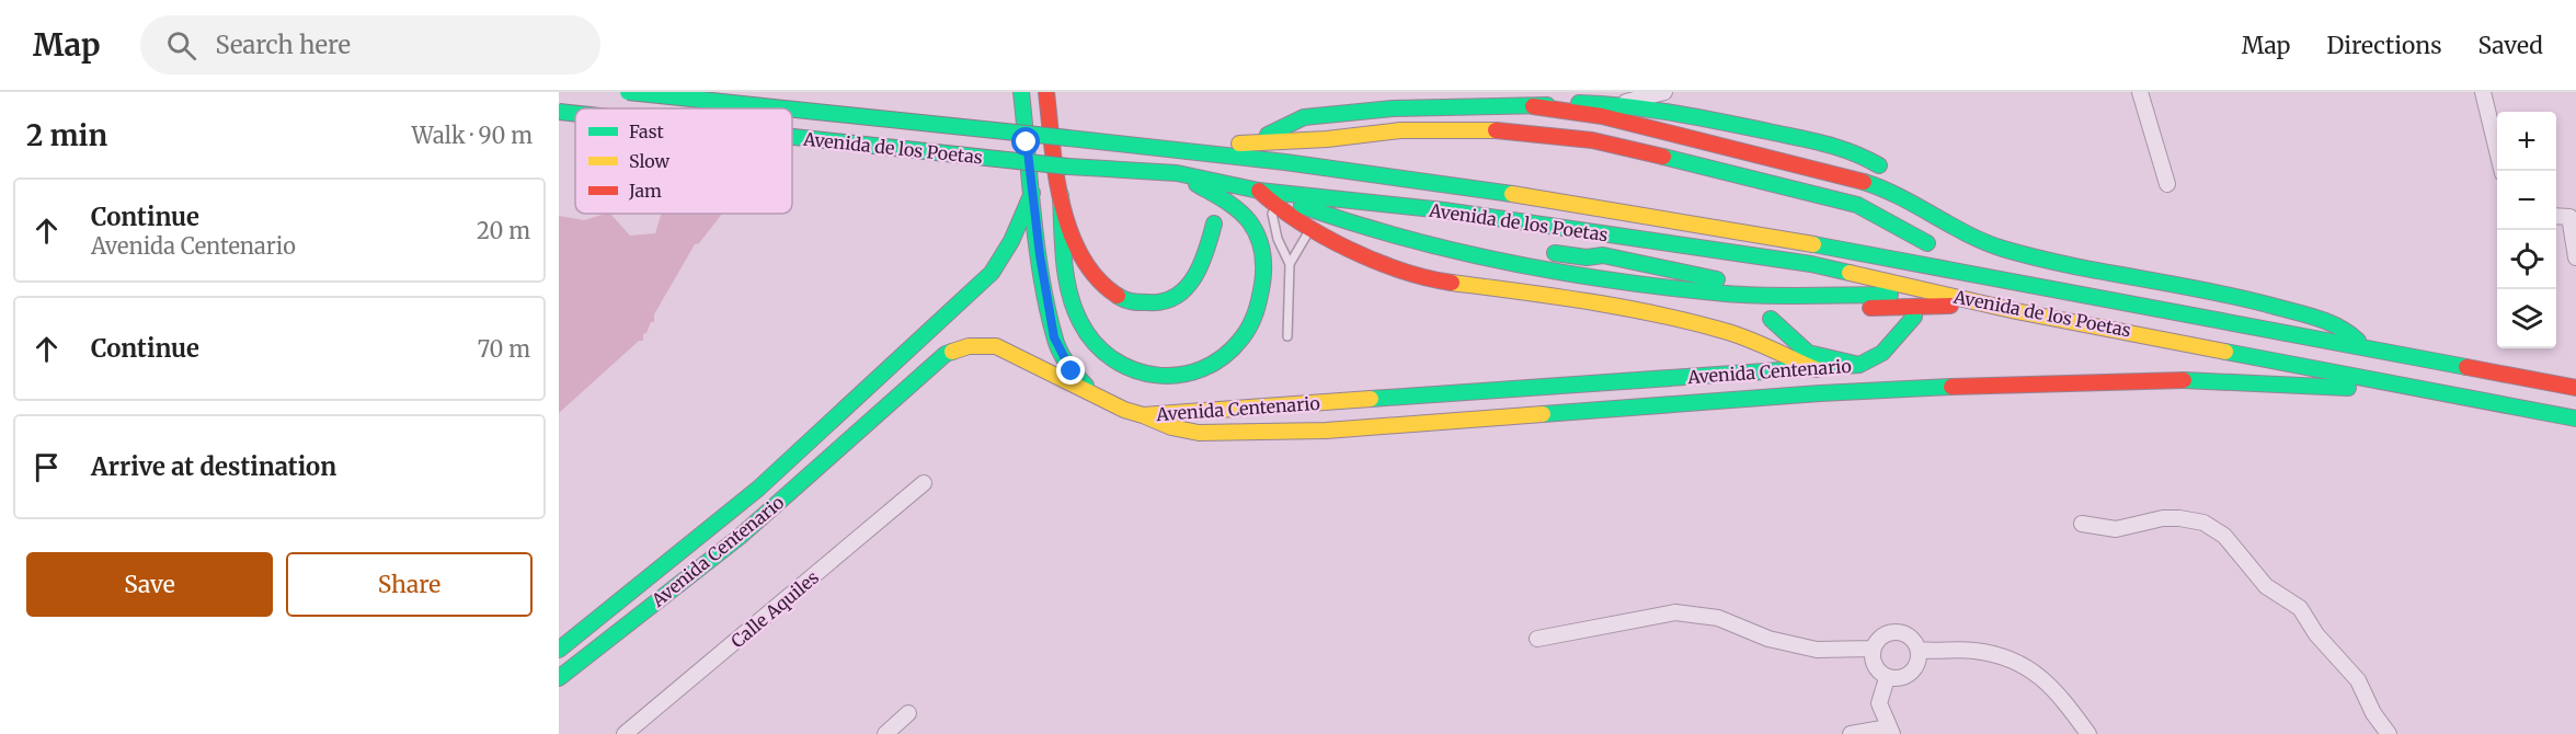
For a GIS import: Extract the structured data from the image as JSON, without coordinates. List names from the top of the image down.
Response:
{
  "streets": {
    "main road": ["Avenida de los Poetas", "Avenida Centenario"],
    "street": ["Calle Aquiles"]
  },
  "legend": ["Fast", "Slow", "Jam"],
  "page": {
    "header": "Map",
    "search": "Search here",
    "nav": ["Map", "Directions", "Saved"],
    "heading": ["2 min", "Walk · 90 m"],
    "map_buttons": ["+", "−"],
    "list": [
      ["Continue", "Avenida Centenario", "20 m"],
      ["Continue", "70 m"],
      "Arrive at destination"
    ],
    "buttons": ["Save", "Share"]
  }
}
